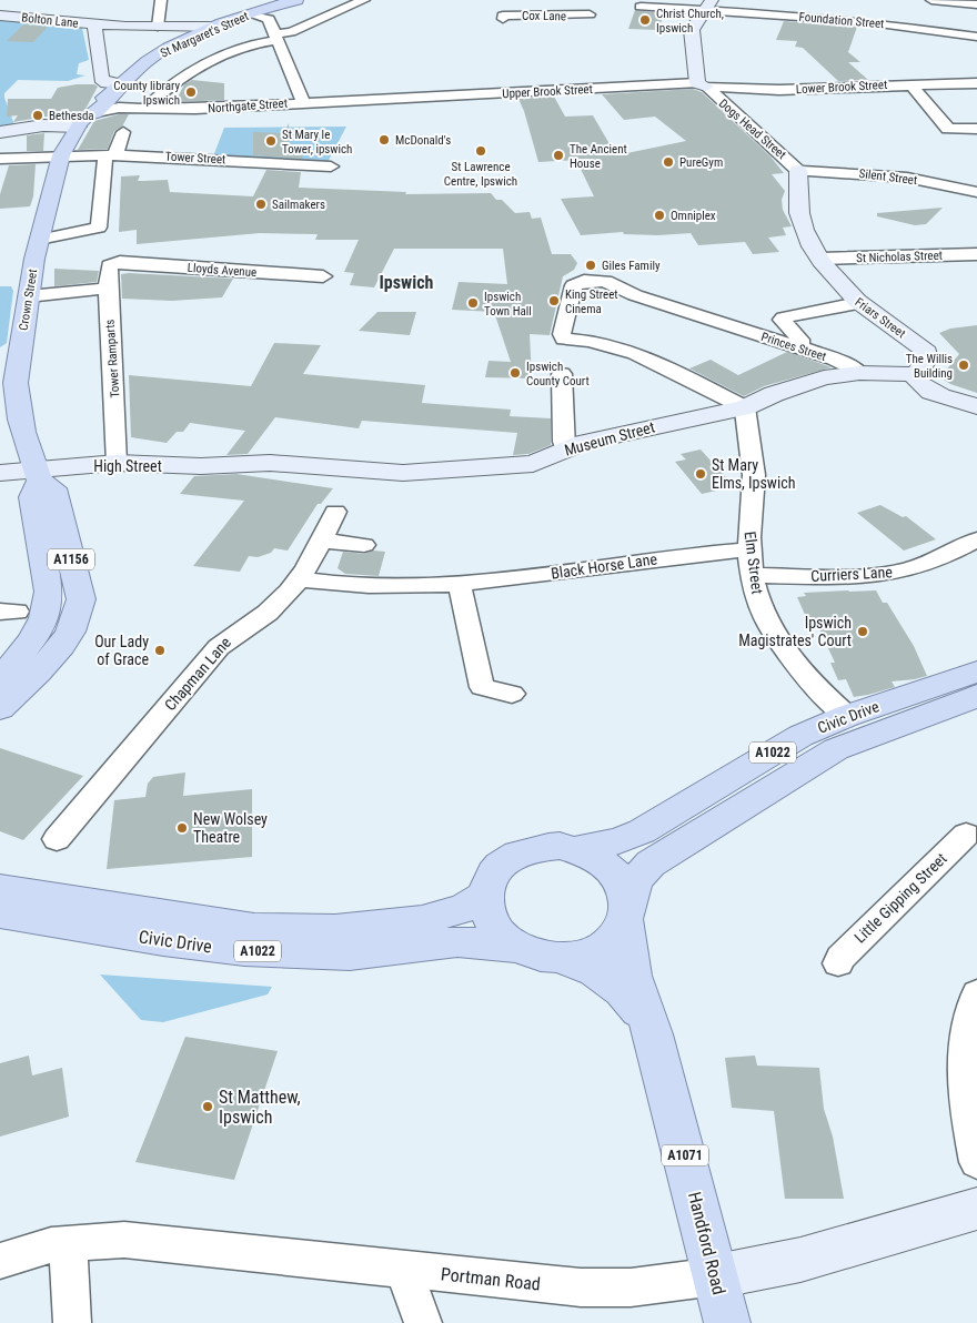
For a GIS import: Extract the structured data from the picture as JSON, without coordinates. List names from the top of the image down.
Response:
{
  "streets": {
    "main road": [
      "St Margaret's Street",
      "Crown Street",
      "A1156",
      "Civic Drive",
      "A1022",
      "A1071",
      "Handford Road"
    ],
    "street": [
      "Cox Lane",
      "Bolton Lane",
      "Foundation Street",
      "Lower Brook Street",
      "Upper Brook Street",
      "Northgate Street",
      "Dogs Head Street",
      "Tower Street",
      "Silent Street",
      "St Nicholas Street",
      "Lloyds Avenue",
      "Friars Street",
      "Princes Street",
      "Tower Ramparts",
      "Museum Street",
      "High Street",
      "Elm Street",
      "Black Horse Lane",
      "Curriers Lane",
      "Chapman Lane",
      "Little Gipping Street",
      "Portman Road"
    ]
  },
  "crossings": [
    ["Bolton Lane", "St Margaret's Street"],
    ["St Margaret's Street", "A1156"],
    ["Lower Brook Street", "Upper Brook Street"],
    ["Lower Brook Street", "Dogs Head Street"],
    ["Upper Brook Street", "Northgate Street"],
    ["Upper Brook Street", "Dogs Head Street"],
    ["Northgate Street", "Crown Street"],
    ["Northgate Street", "A1156"],
    ["Dogs Head Street", "Silent Street"],
    ["Dogs Head Street", "Friars Street"],
    ["Tower Street", "Crown Street"],
    ["Silent Street", "Friars Street"],
    ["St Nicholas Street", "Friars Street"],
    ["Lloyds Avenue", "Tower Ramparts"],
    ["Crown Street", "High Street"],
    ["Crown Street", "A1156"],
    ["Friars Street", "Princes Street"],
    ["Princes Street", "Museum Street"],
    ["Princes Street", "Elm Street"],
    ["Tower Ramparts", "High Street"],
    ["Museum Street", "High Street"],
    ["Museum Street", "Elm Street"],
    ["High Street", "A1156"],
    ["Elm Street", "Black Horse Lane"],
    ["Elm Street", "Curriers Lane"],
    ["Elm Street", "Civic Drive"],
    ["Black Horse Lane", "Chapman Lane"],
    ["Civic Drive", "Handford Road"],
    ["Handford Road", "Portman Road"]
  ],
  "districts": ["Ipswich"],
  "places": [
    "Christ Church, Ipswich",
    "County library Ipswich",
    "Bethesda",
    "McDonald's",
    "St Mary le Tower, ipswich",
    "St Lawrence Centre, Ipswich",
    "The Ancient House",
    "PureGym",
    "Sailmakers",
    "Omniplex",
    "Giles Family",
    "King Street Cinema",
    "Ipswich Town Hall",
    "The Willis Building",
    "Ipswich County Court",
    "St Mary Elms, Ipswich",
    "Ipswich Magistrates' Court",
    "Our Lady of Grace",
    "New Wolsey Theatre",
    "St Matthew, Ipswich"
  ]
}
